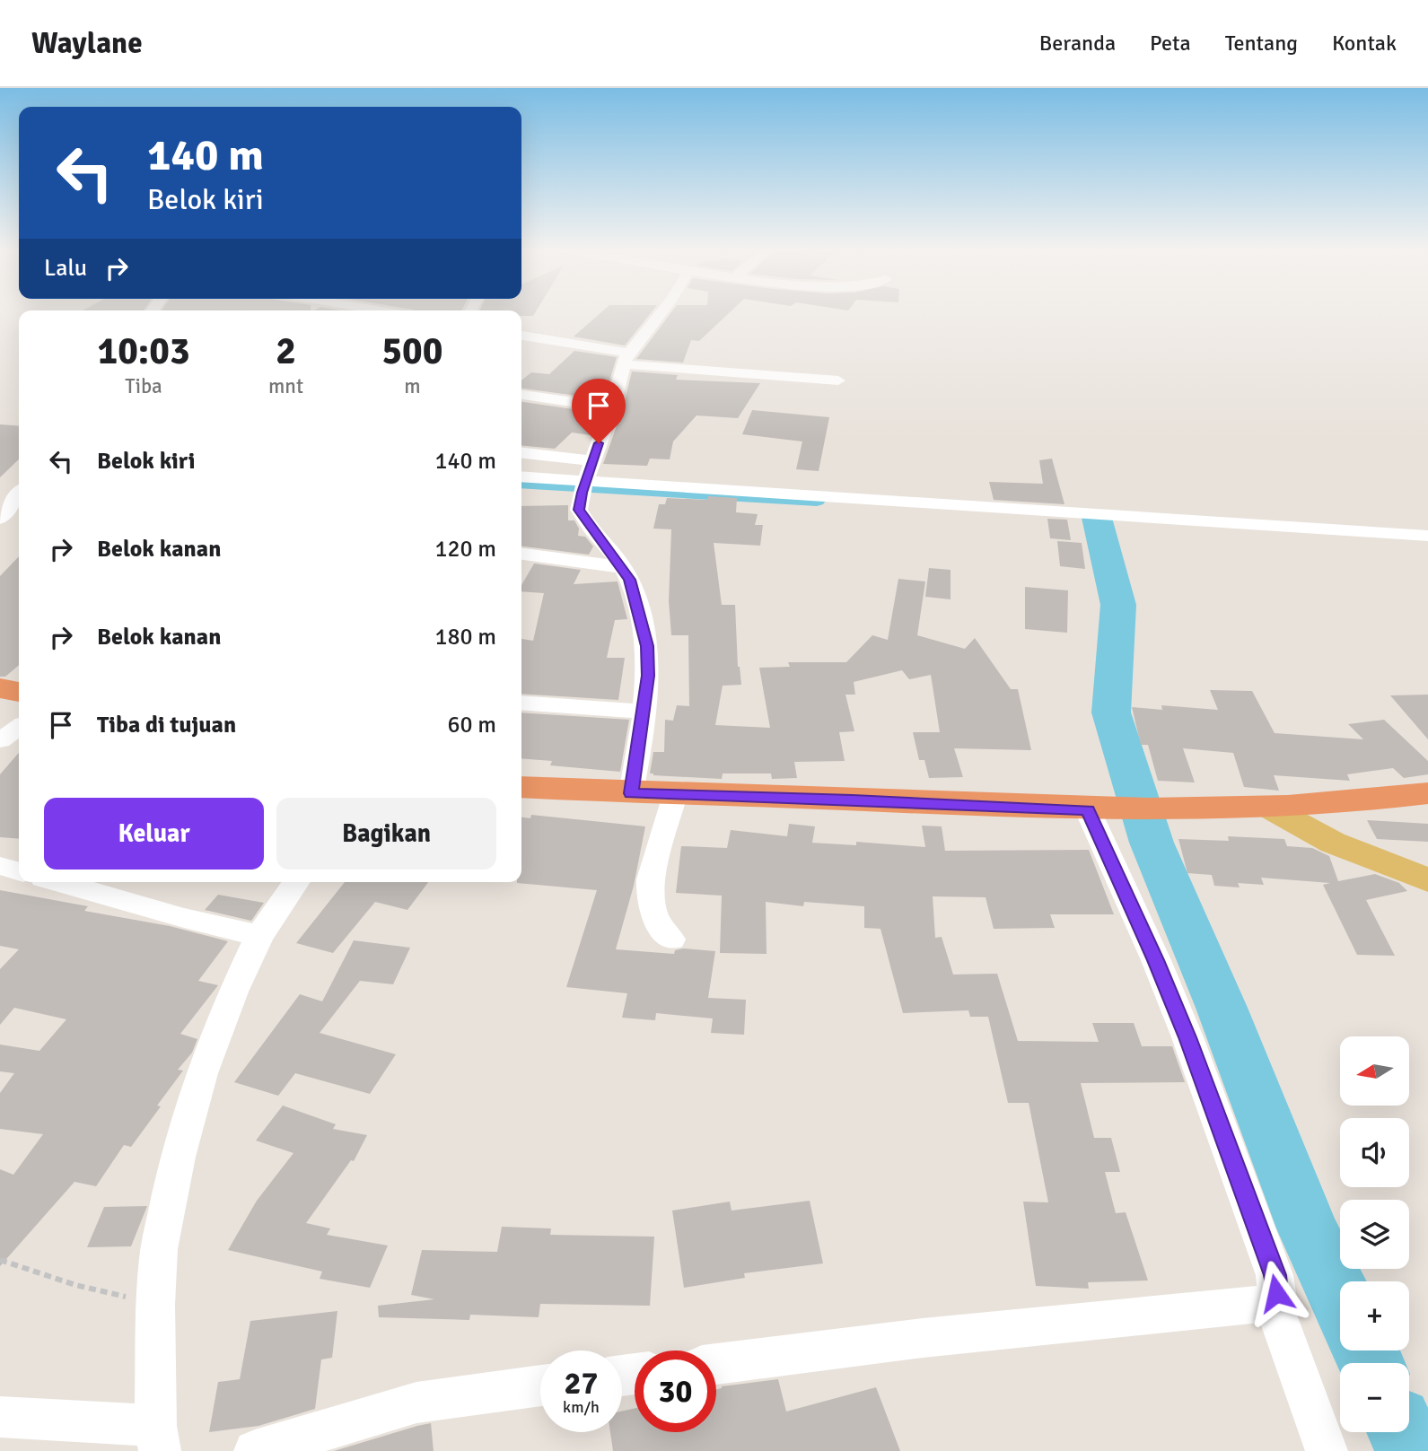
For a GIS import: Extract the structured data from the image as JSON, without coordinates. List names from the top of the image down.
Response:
{
  "north": "left",
  "page": {
    "header": "Waylane",
    "nav": [
      "Beranda",
      "Peta",
      "Tentang",
      "Kontak"
    ],
    "turn": ["140 m", "Belok kiri"],
    "then": "Lalu",
    "eta": [
      "10:03",
      "Tiba",
      "2",
      "mnt",
      "500",
      "m"
    ],
    "list": [
      {
        "name": "Belok kiri",
        "value": "140 m"
      },
      {
        "name": "Belok kanan",
        "value": "120 m"
      },
      {
        "name": "Belok kanan",
        "value": "180 m"
      },
      {
        "name": "Tiba di tujuan",
        "value": "60 m"
      }
    ],
    "buttons": ["Keluar", "Bagikan"],
    "map_buttons": ["+", "−"],
    "speed": "27 km/h",
    "limit": "30"
  }
}
